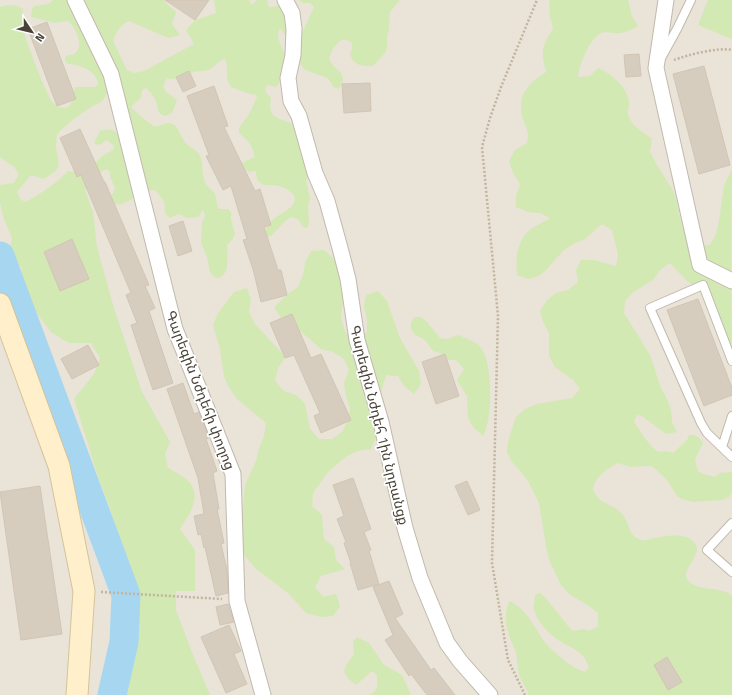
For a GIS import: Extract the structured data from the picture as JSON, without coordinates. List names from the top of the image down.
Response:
{
  "streets": {
    "street": ["Գարեգին Նժդեհի փողոց", "Գարեգին Նժդեհ 1ին նրբանցք"]
  },
  "north": "bottom right"
}
